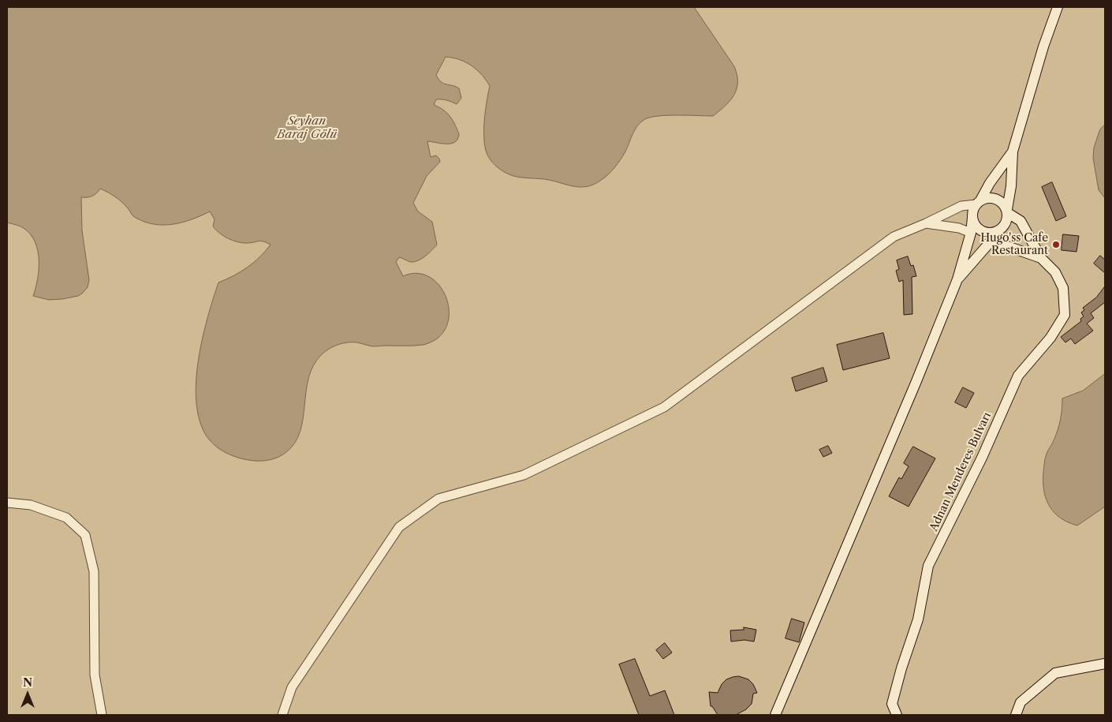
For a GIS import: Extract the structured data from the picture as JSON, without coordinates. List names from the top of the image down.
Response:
{
  "streets": {
    "main road": ["Adnan Menderes Bulvarı"]
  },
  "water": ["Seyhan Baraj Gölü"],
  "places": ["Hugo'ss Cafe Restaurant"],
  "north": "top"
}
